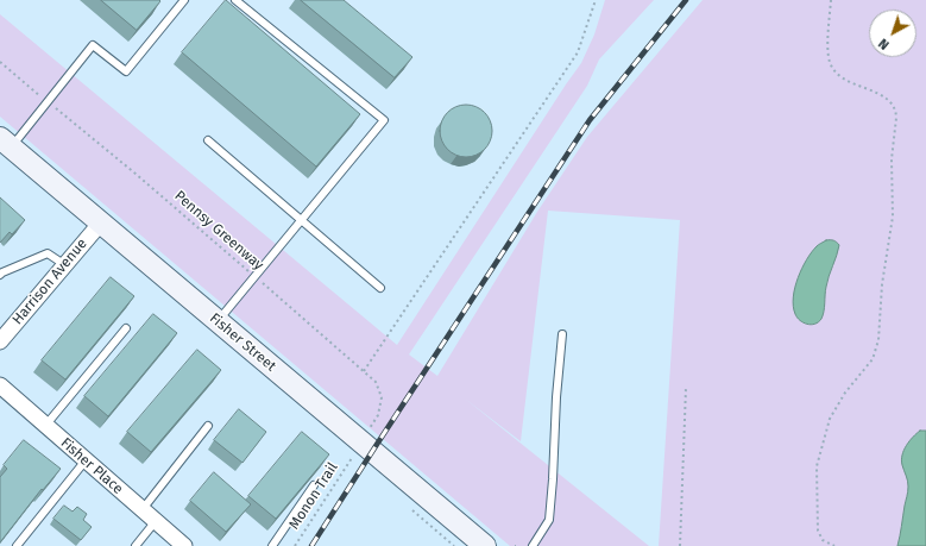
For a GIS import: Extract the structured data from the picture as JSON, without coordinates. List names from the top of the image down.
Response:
{
  "streets": {
    "street": ["Harrison Avenue", "Fisher Street", "Fisher Place"],
    "path": ["Pennsy Greenway", "Monon Trail"]
  },
  "crossings": [
    ["Harrison Avenue", "Fisher Street"]
  ],
  "north": "bottom left"
}
